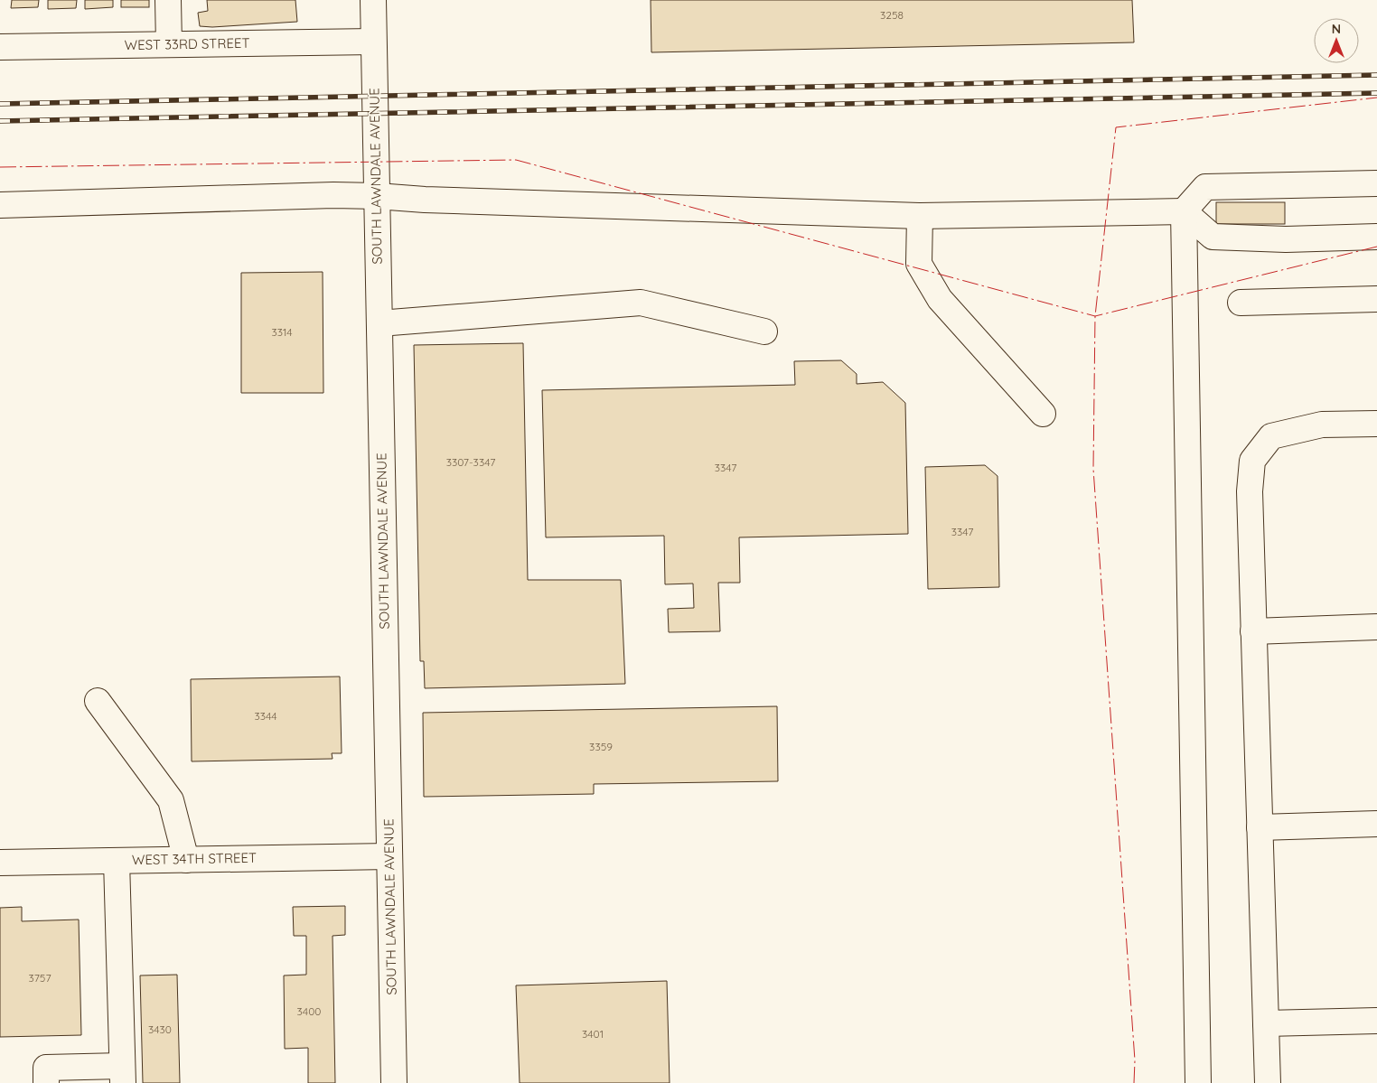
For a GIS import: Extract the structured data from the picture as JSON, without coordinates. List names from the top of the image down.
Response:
{
  "streets": {
    "street": ["WEST 33RD STREET", "SOUTH LAWNDALE AVENUE", "WEST 34TH STREET"]
  },
  "crossings": [
    ["WEST 33RD STREET", "SOUTH LAWNDALE AVENUE"],
    ["SOUTH LAWNDALE AVENUE", "WEST 34TH STREET"]
  ],
  "house_numbers": [
    "3258",
    "3314",
    "3307-3347",
    "3347",
    "3347",
    "3344",
    "3359",
    "3757",
    "3400",
    "3430",
    "3401"
  ],
  "north": "top"
}
